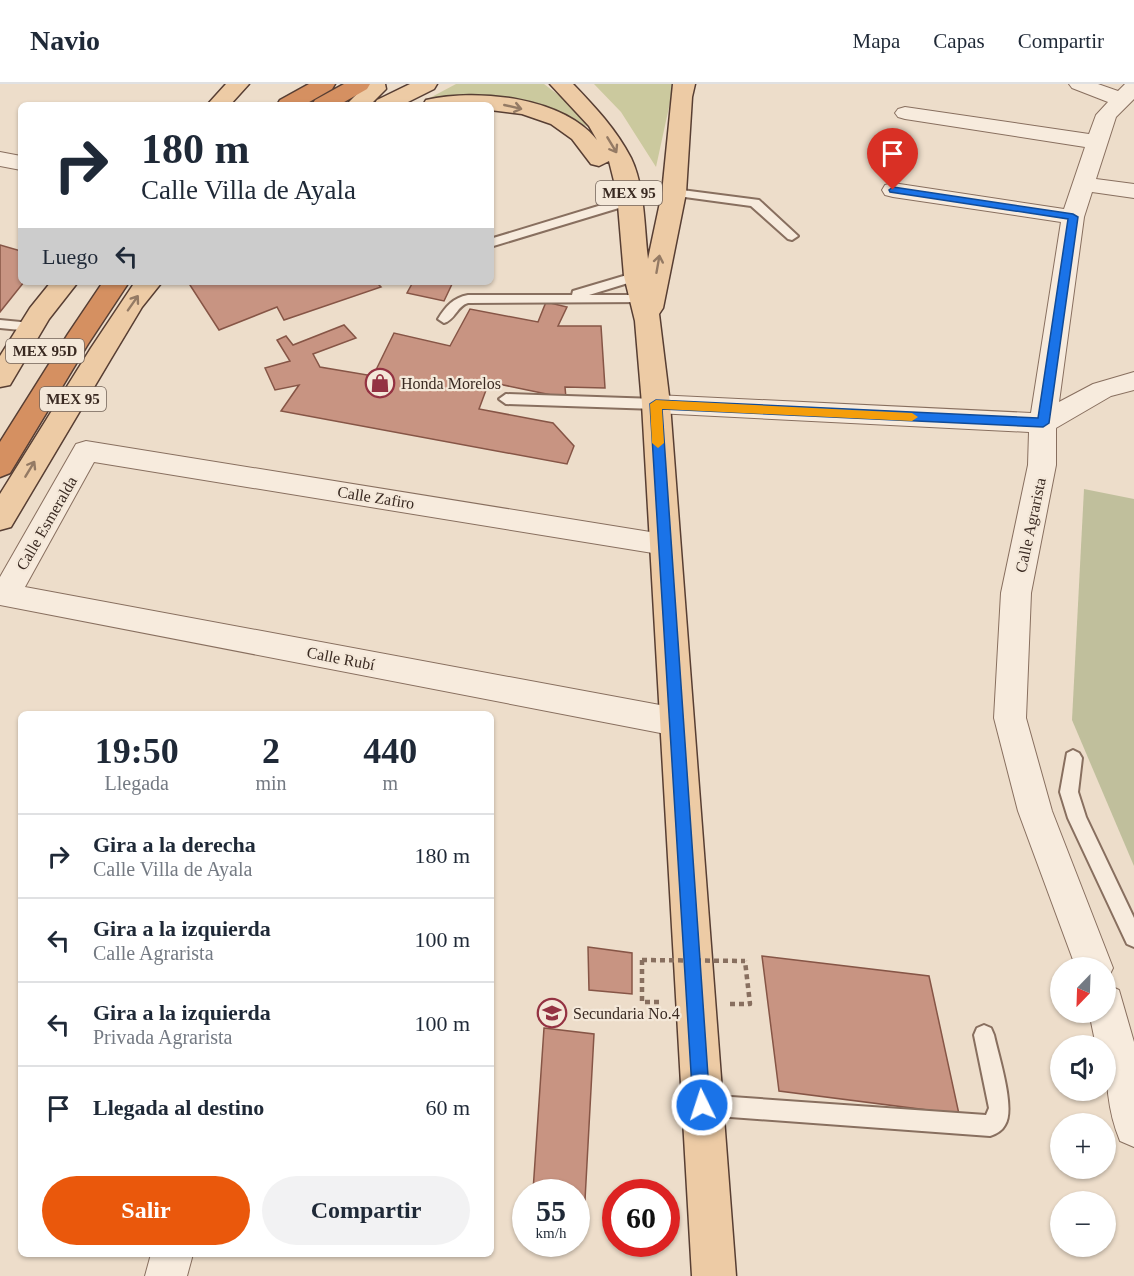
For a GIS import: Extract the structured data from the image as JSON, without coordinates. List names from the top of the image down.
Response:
{
  "streets": {
    "highway": ["MEX 95D"],
    "main road": ["MEX 95"],
    "street": [
      "Calle Zafiro",
      "Calle Esmeralda",
      "Calle Agrarista",
      "Calle Rubí"
    ]
  },
  "crossings": [
    ["MEX 95", "Calle Zafiro"],
    ["MEX 95", "Calle Rubí"],
    ["Calle Zafiro", "Calle Esmeralda"],
    ["Calle Esmeralda", "Calle Rubí"]
  ],
  "places": {
    "shop": ["Honda Morelos"],
    "school or university": ["Secundaria No.4"]
  },
  "north": "bottom left",
  "page": {
    "header": "Navio",
    "nav": ["Mapa", "Capas", "Compartir"],
    "turn": ["180 m", "Calle Villa de Ayala"],
    "then": "Luego",
    "eta": [
      "19:50",
      "Llegada",
      "2",
      "min",
      "440",
      "m"
    ],
    "list": [
      {
        "name": "Gira a la derecha",
        "note": "Calle Villa de Ayala",
        "value": "180 m"
      },
      {
        "name": "Gira a la izquierda",
        "note": "Calle Agrarista",
        "value": "100 m"
      },
      {
        "name": "Gira a la izquierda",
        "note": "Privada Agrarista",
        "value": "100 m"
      },
      {
        "name": "Llegada al destino",
        "value": "60 m"
      }
    ],
    "map_buttons": ["+", "−"],
    "buttons": ["Salir", "Compartir"],
    "speed": "55 km/h",
    "limit": "60"
  }
}
